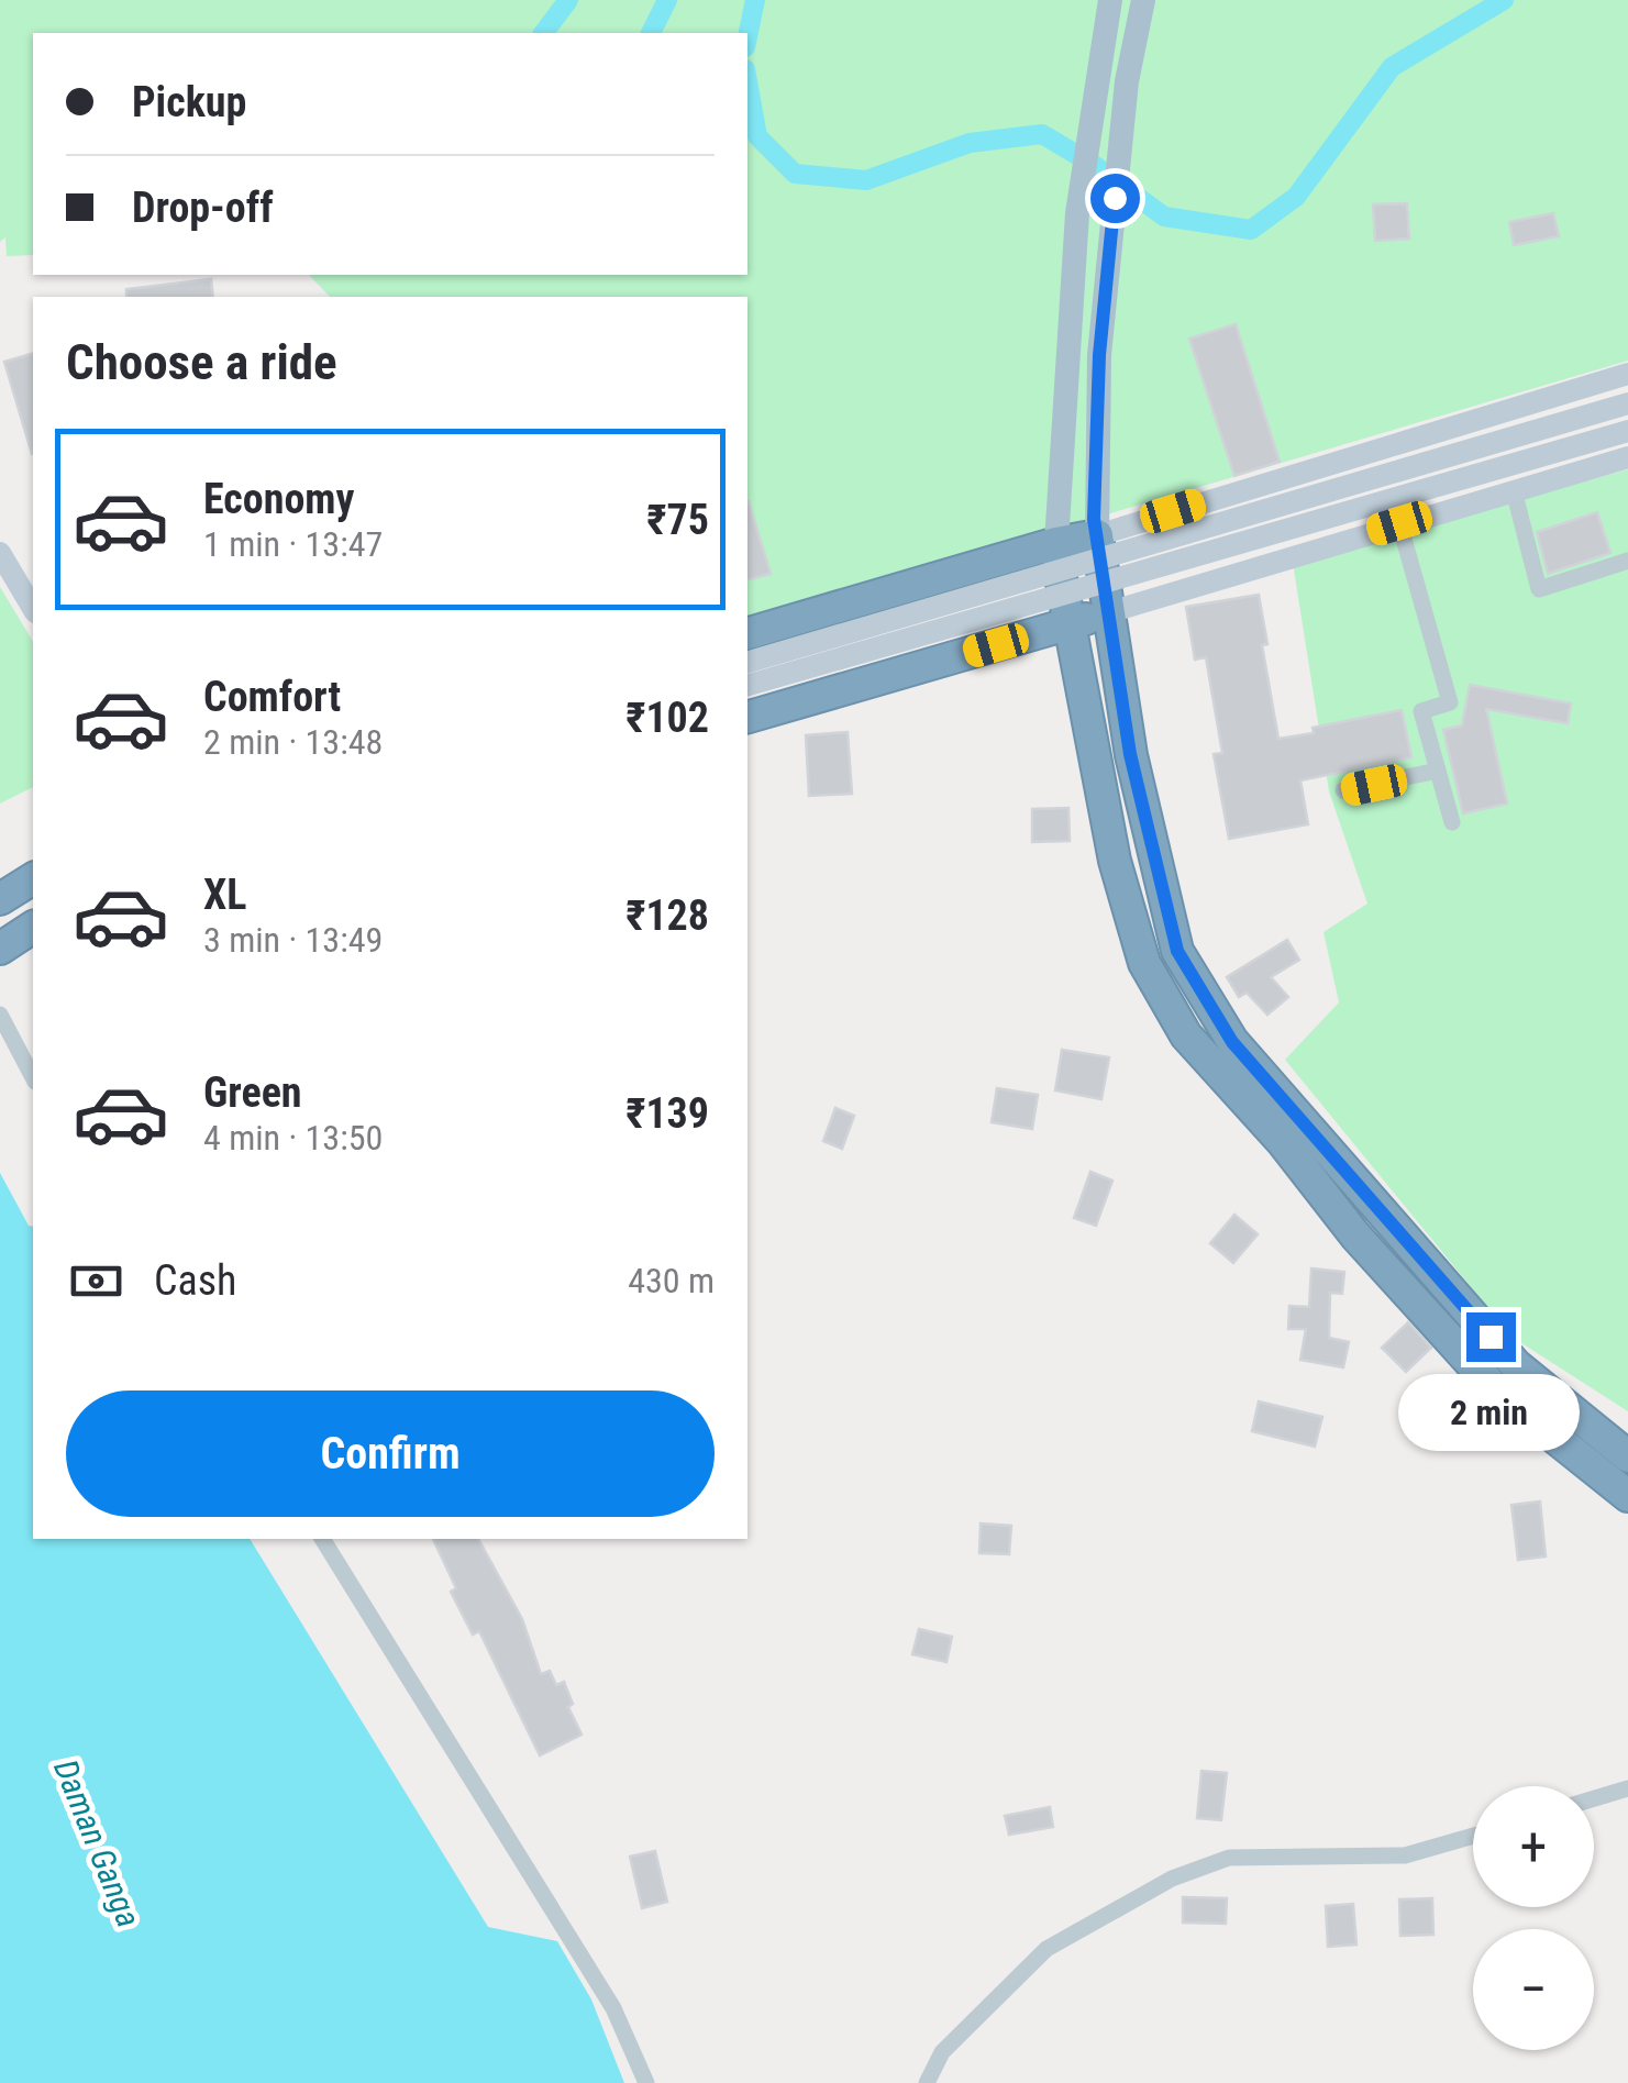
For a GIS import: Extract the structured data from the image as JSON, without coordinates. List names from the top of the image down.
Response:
{
  "water": ["Daman Ganga"],
  "page": {
    "banner": ["Pickup", "Drop-off"],
    "heading": "Choose a ride",
    "list": [
      {
        "name": "Economy",
        "note": "1 min · 13:47",
        "value": "₹75"
      },
      {
        "name": "Comfort",
        "note": "2 min · 13:48",
        "value": "₹102"
      },
      {
        "name": "XL",
        "note": "3 min · 13:49",
        "value": "₹128"
      },
      {
        "name": "Green",
        "note": "4 min · 13:50",
        "value": "₹139"
      }
    ],
    "pay": ["Cash", "430 m"],
    "buttons": "Confirm",
    "bubble": "2 min",
    "map_buttons": ["+", "−"]
  }
}
